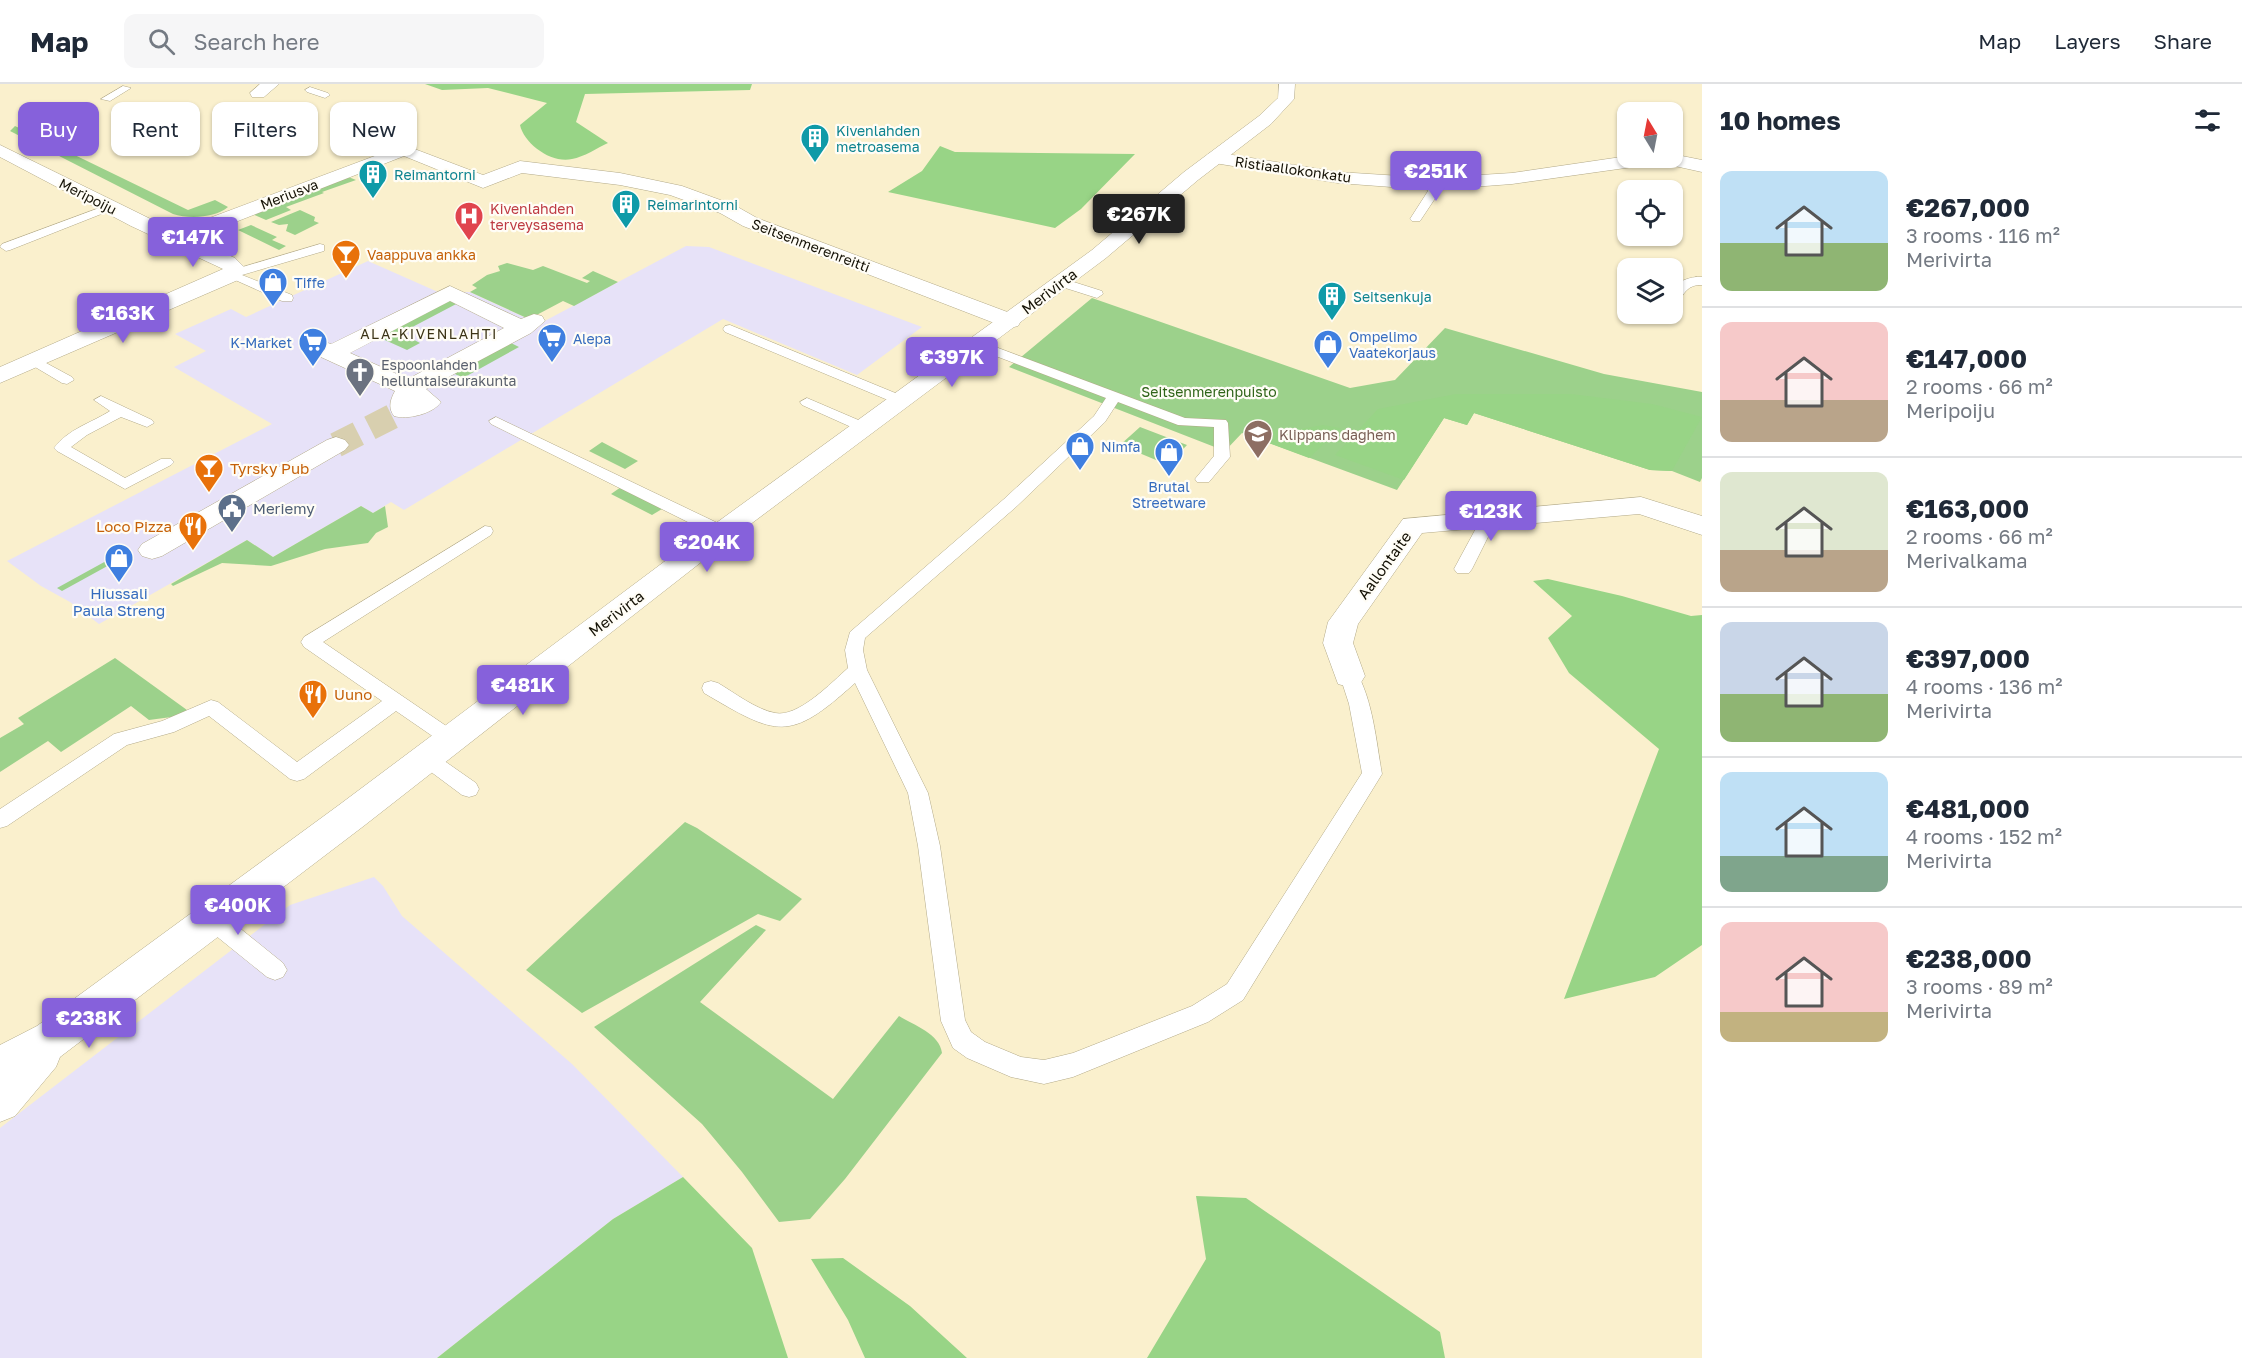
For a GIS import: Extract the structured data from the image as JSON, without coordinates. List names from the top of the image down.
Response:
{
  "streets": {
    "street": [
      "Ristiaallokonkatu",
      "Meriusva",
      "Meripoiju",
      "Seitsenmerenreitti",
      "Merivirta",
      "Aallontaite"
    ]
  },
  "crossings": [
    ["Ristiaallokonkatu", "Merivirta"],
    ["Meriusva", "Meripoiju"],
    ["Seitsenmerenreitti", "Merivirta"]
  ],
  "districts": ["ALA-KIVENLAHTI"],
  "parks": ["Seitsenmerenpuisto"],
  "places": {
    "building": [
      "Kivenlahden metroasema",
      "Reimantorni",
      "Reimarintorni",
      "Seitsenkuja"
    ],
    "hospital": ["Kivenlahden terveysasema"],
    "bar": ["Vaappuva ankka", "Tyrsky Pub"],
    "shop": [
      "Tiffe",
      "Ompelimo Vaatekorjaus",
      "Nimfa",
      "Brutal Streetware",
      "Hiussali Paula Streng"
    ],
    "supermarket": ["Alepa", "K-Market"],
    "church": ["Espoonlahden helluntaiseurakunta"],
    "school or university": ["Klippans daghem"],
    "public building": ["Meriemy"],
    "restaurant": ["Loco Pizza", "Uuno"]
  },
  "north": "top",
  "page": {
    "header": "Map",
    "search": "Search here",
    "nav": ["Map", "Layers", "Share"],
    "heading": "10 homes",
    "chip": [
      "Buy",
      "Rent",
      "Filters",
      "New"
    ],
    "price": [
      "€251K",
      "€267K",
      "€147K",
      "€163K",
      "€397K",
      "€123K",
      "€204K",
      "€481K",
      "€400K",
      "€238K"
    ],
    "list": [
      {
        "name": "€267,000",
        "note": "3 rooms · 116 m² · Merivirta"
      },
      {
        "name": "€147,000",
        "note": "2 rooms · 66 m² · Meripoiju"
      },
      {
        "name": "€163,000",
        "note": "2 rooms · 66 m² · Merivalkama"
      },
      {
        "name": "€397,000",
        "note": "4 rooms · 136 m² · Merivirta"
      },
      {
        "name": "€481,000",
        "note": "4 rooms · 152 m² · Merivirta"
      },
      {
        "name": "€238,000",
        "note": "3 rooms · 89 m² · Merivirta"
      }
    ]
  }
}
